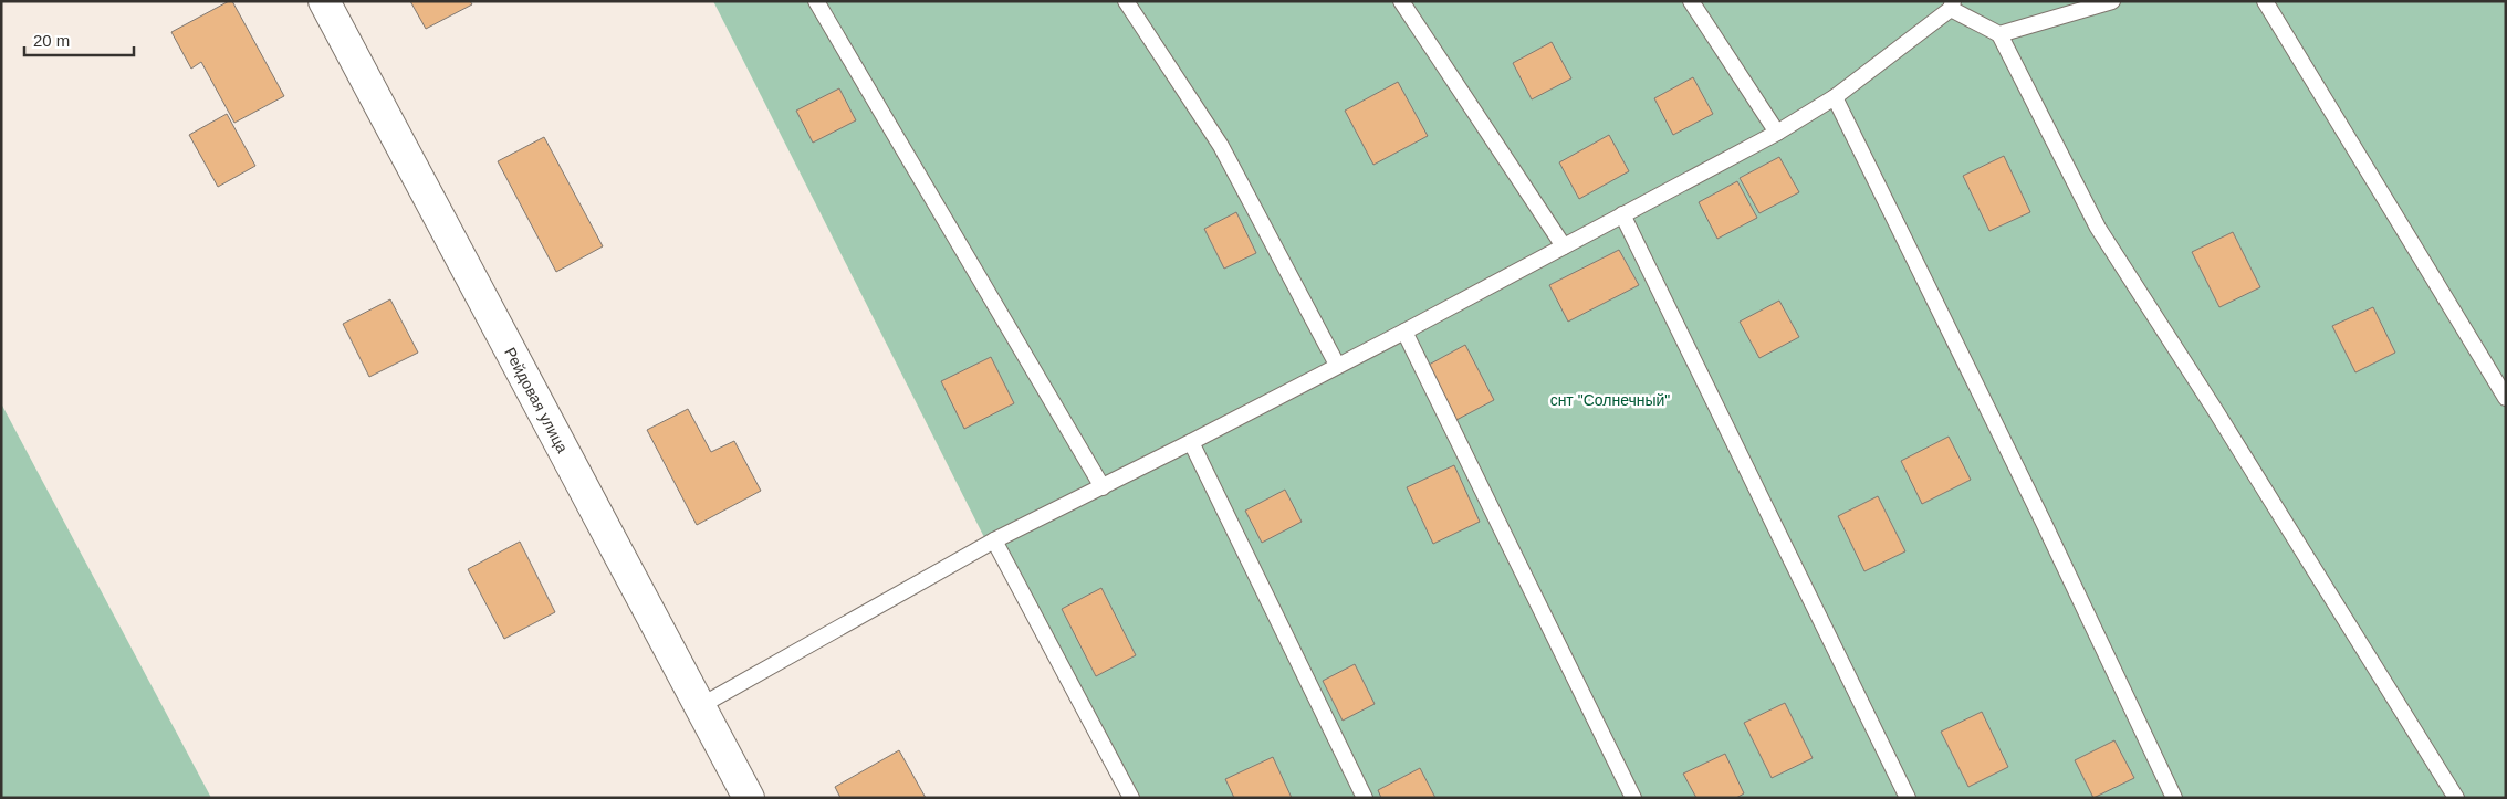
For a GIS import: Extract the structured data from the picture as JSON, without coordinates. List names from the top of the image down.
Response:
{
  "streets": {
    "street": ["Рейдовая улица"]
  },
  "parks": ["снт \"Солнечный\""],
  "scale_bar": "20 m"
}
